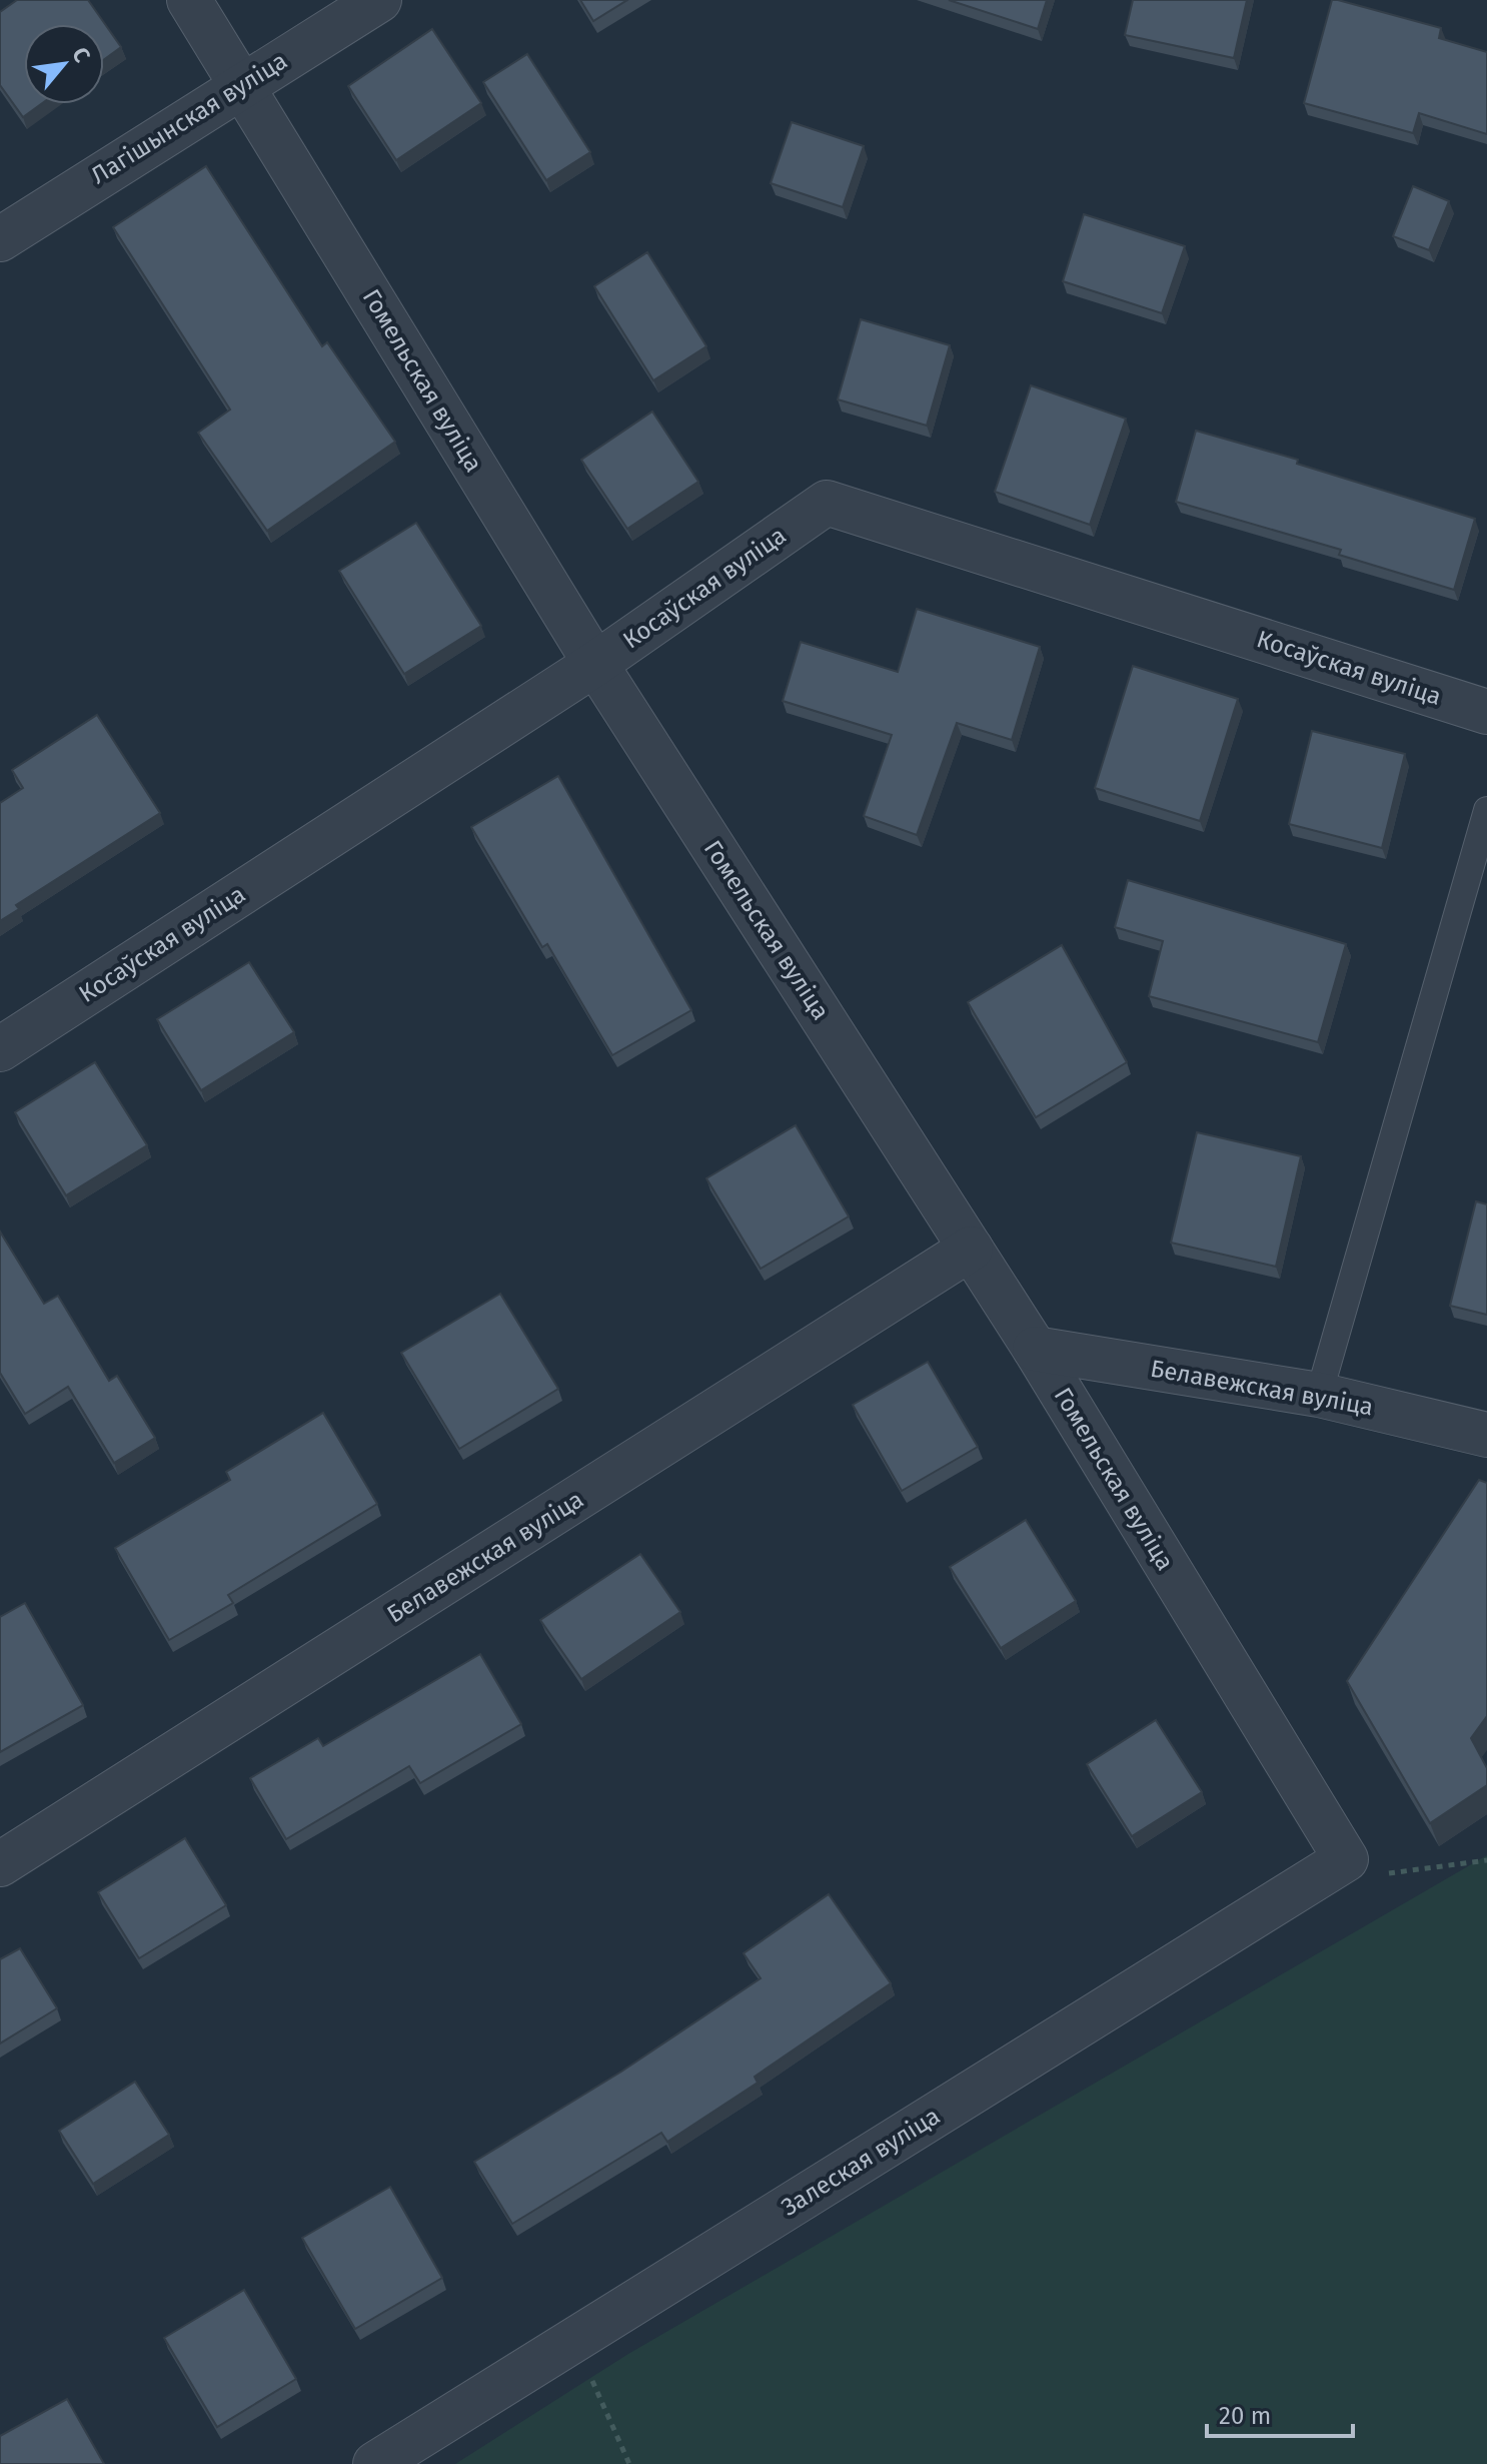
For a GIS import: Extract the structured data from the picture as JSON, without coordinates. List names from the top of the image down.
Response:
{
  "streets": {
    "street": [
      "Лагішынская вуліца",
      "Гомельская вуліца",
      "Косаўская вуліца",
      "Белавежская вуліца",
      "Залеская вуліца"
    ]
  },
  "crossings": [
    ["Лагішынская вуліца", "Гомельская вуліца"],
    ["Гомельская вуліца", "Косаўская вуліца"],
    ["Гомельская вуліца", "Белавежская вуліца"],
    ["Гомельская вуліца", "Залеская вуліца"]
  ],
  "scale_bar": "20 m",
  "north": "top right"
}
